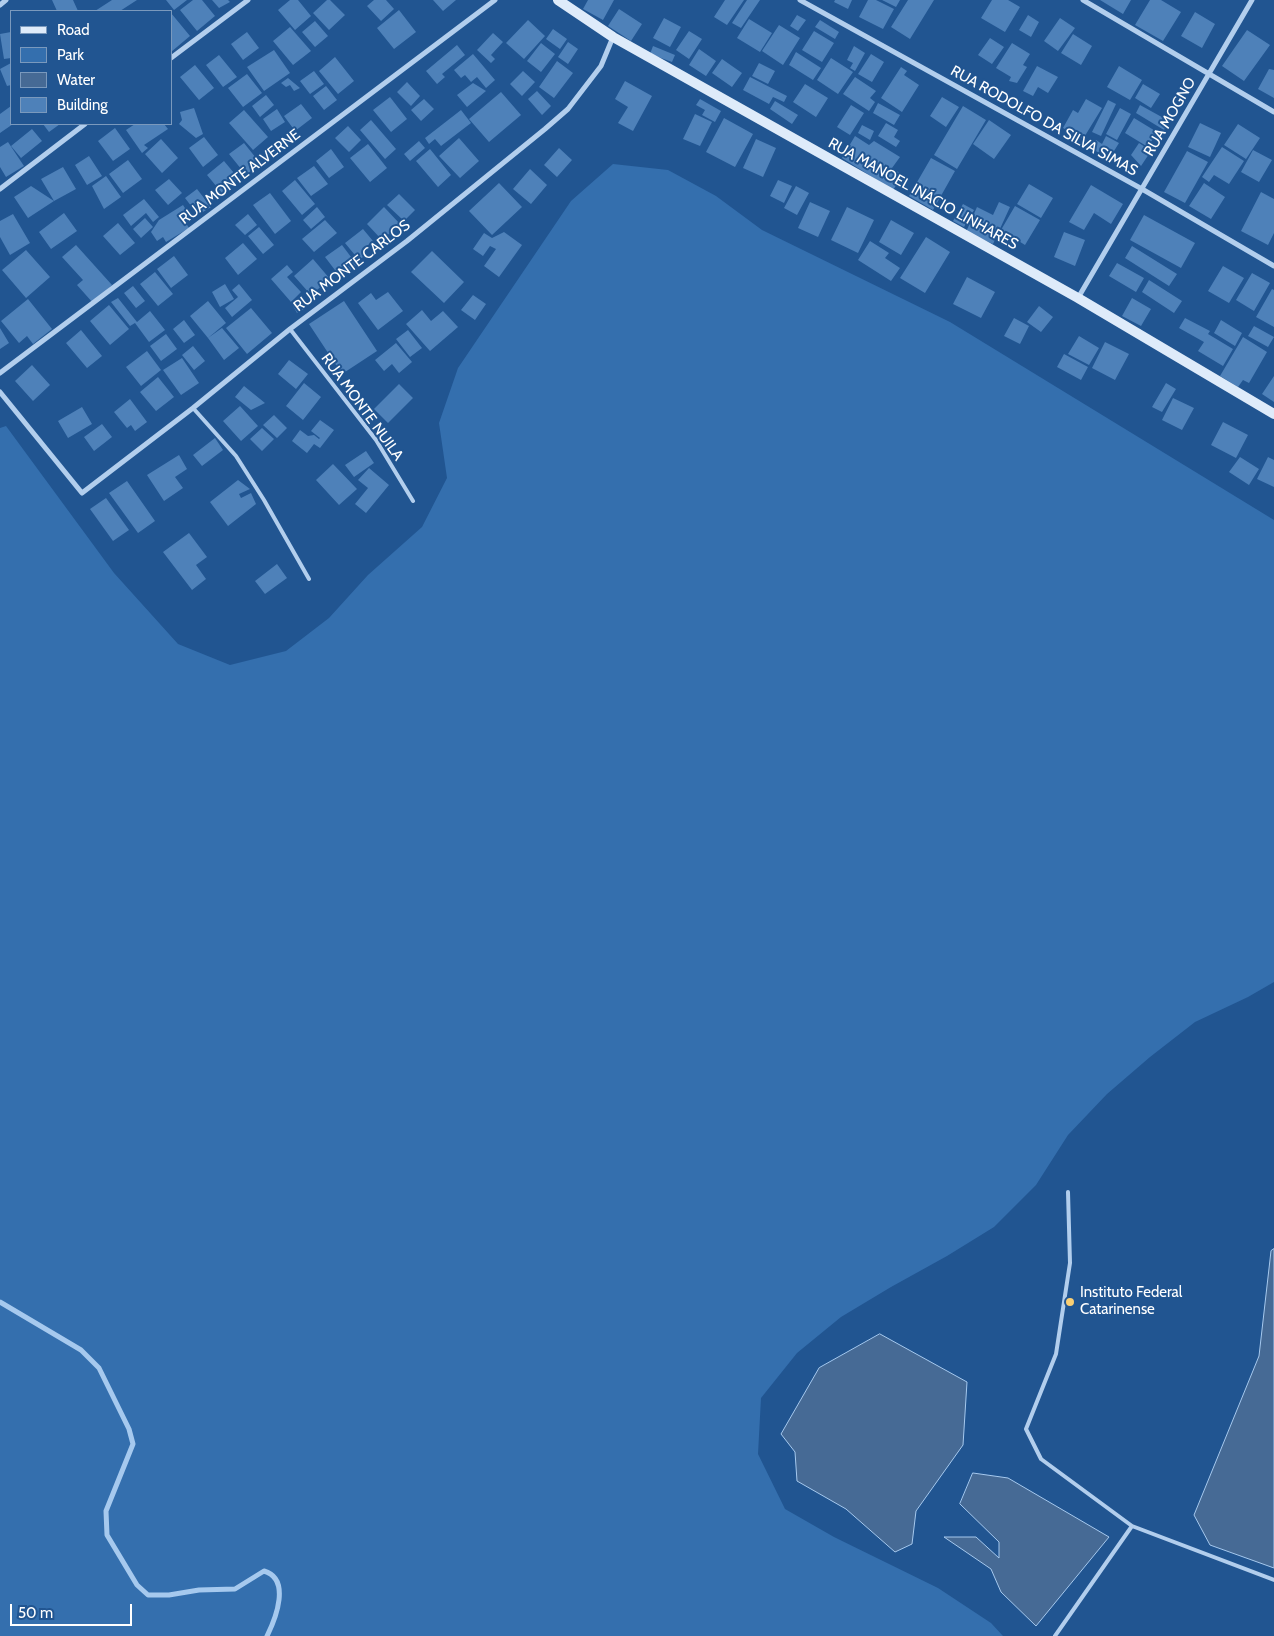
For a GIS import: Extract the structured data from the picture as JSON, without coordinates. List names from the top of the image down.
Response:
{
  "streets": {
    "main road": ["RUA MANOEL INÁCIO LINHARES"],
    "street": [
      "RUA MOGNO",
      "RUA RODOLFO DA SILVA SIMAS",
      "RUA MONTE ALVERNE",
      "RUA MONTE CARLOS"
    ],
    "lane": ["RUA MONTE NUILA"]
  },
  "crossings": [
    ["RUA MOGNO", "RUA RODOLFO DA SILVA SIMAS"],
    ["RUA MOGNO", "RUA MANOEL INÁCIO LINHARES"],
    ["RUA MANOEL INÁCIO LINHARES", "RUA MONTE CARLOS"],
    ["RUA MONTE CARLOS", "RUA MONTE NUILA"]
  ],
  "places": ["Instituto Federal Catarinense"],
  "legend": [
    "Road",
    "Park",
    "Water",
    "Building"
  ],
  "scale_bar": "50 m"
}
